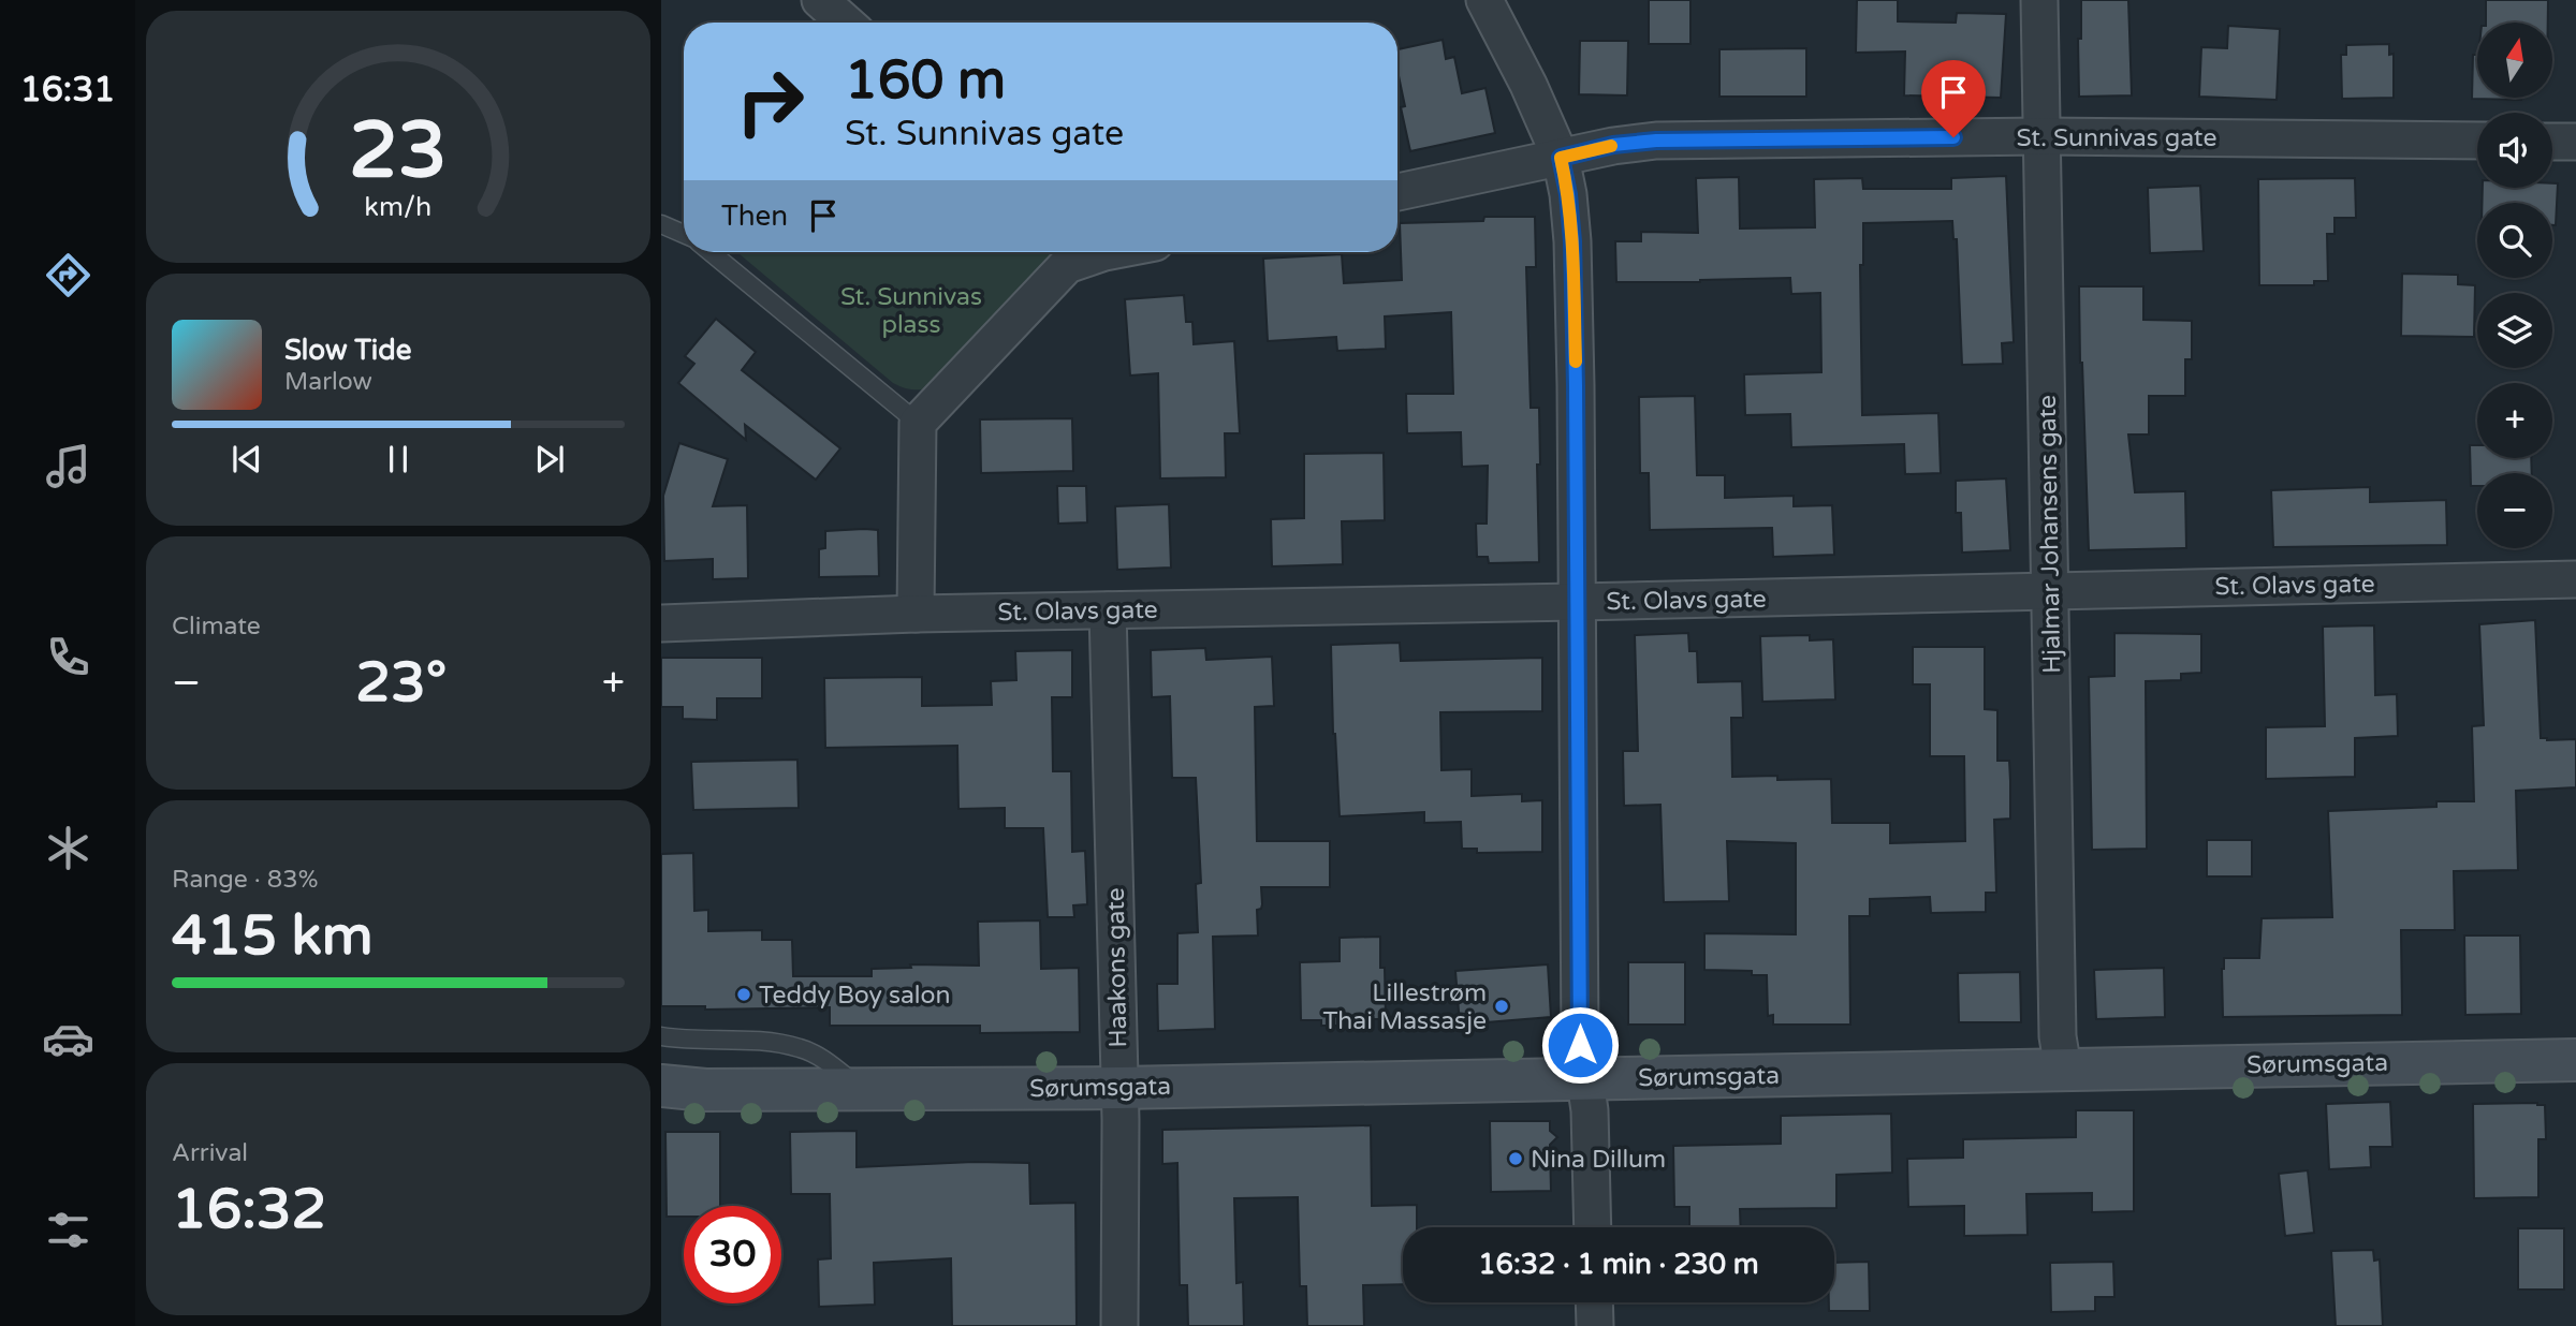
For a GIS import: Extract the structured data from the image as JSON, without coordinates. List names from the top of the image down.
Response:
{
  "streets": {
    "main road": ["Sørumsgata"],
    "street": [
      "St. Sunnivas gate",
      "Hjalmar Johansens gate",
      "St. Olavs gate",
      "Haakons gate"
    ]
  },
  "crossings": [
    ["St. Sunnivas gate", "Hjalmar Johansens gate"],
    ["Hjalmar Johansens gate", "St. Olavs gate"],
    ["Hjalmar Johansens gate", "Sørumsgata"],
    ["St. Olavs gate", "Haakons gate"],
    ["Haakons gate", "Sørumsgata"]
  ],
  "parks": ["St. Sunnivas plass"],
  "places": ["Teddy Boy salon", "Lillestrøm Thai Massasje", "Nina Dillum"],
  "north": "top",
  "page": {
    "tabs": "16:31",
    "map_buttons": ["+", "−"],
    "turn": ["160 m", "St. Sunnivas gate"],
    "then": "Then",
    "song": ["Slow Tide", "Marlow"],
    "tile": [
      "Climate",
      ["Range · 83%", "415 km"],
      ["Arrival", "16:32"]
    ],
    "heat": ["−", "23°", "+"],
    "limit": "30",
    "trip": "16:32 · 1 min · 230 m",
    "gauge": ["23", "km/h"]
  }
}
